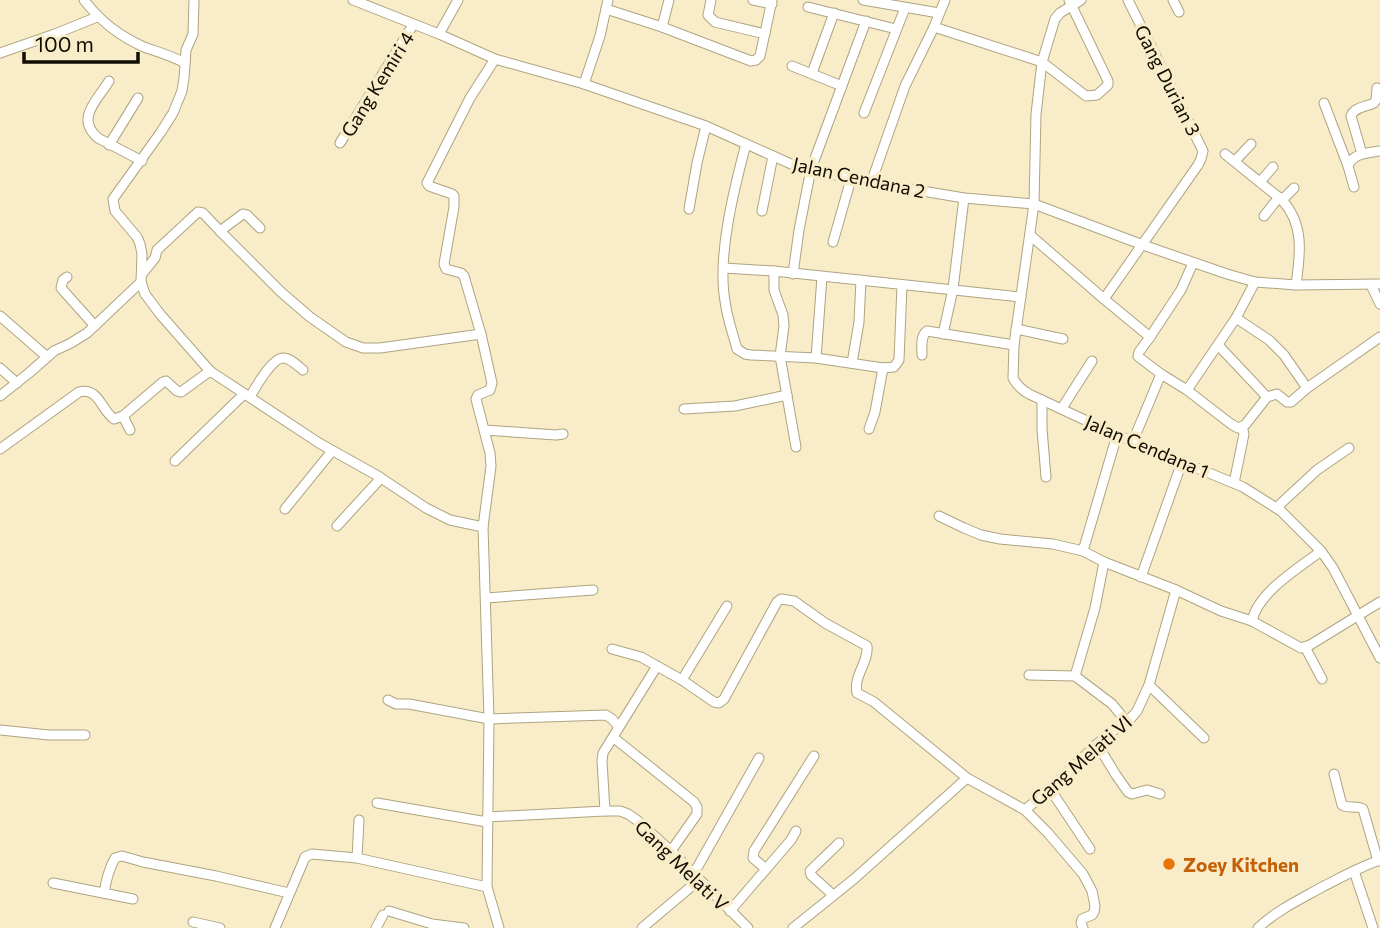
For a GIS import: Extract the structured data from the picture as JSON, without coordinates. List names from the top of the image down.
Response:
{
  "streets": {
    "street": [
      "Gang Durian 3",
      "Gang Kemiri 4",
      "Jalan Cendana 2",
      "Jalan Cendana 1",
      "Gang Melati VI",
      "Gang Melati V"
    ]
  },
  "crossings": [
    ["Gang Durian 3", "Jalan Cendana 2"],
    ["Gang Kemiri 4", "Jalan Cendana 2"],
    ["Jalan Cendana 2", "Jalan Cendana 1"]
  ],
  "places": ["Zoey Kitchen"],
  "scale_bar": "100 m"
}
